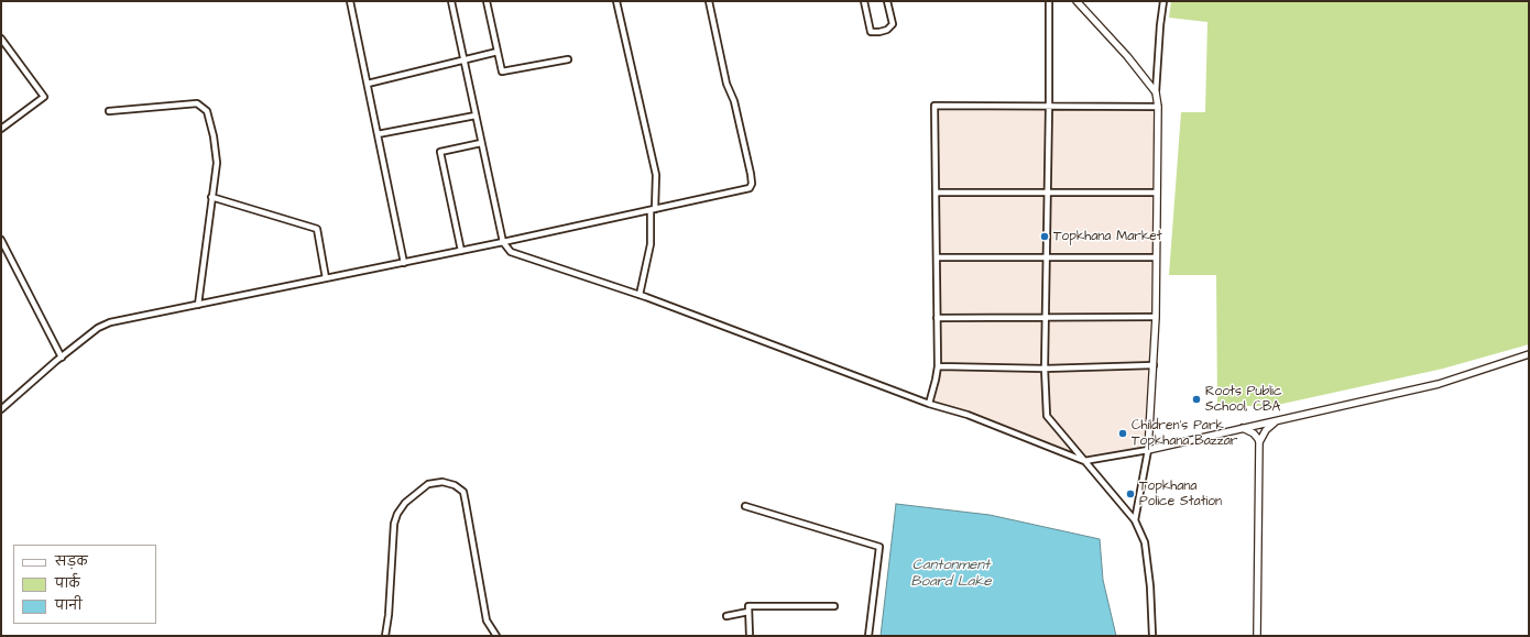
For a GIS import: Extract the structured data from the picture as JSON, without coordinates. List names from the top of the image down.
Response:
{
  "water": ["Cantonment Board Lake"],
  "places": [
    "Topkhana Market",
    "Roots Public School, CBA",
    "Children's Park Topkhana Bazzar",
    "Topkhana Police Station"
  ],
  "legend": ["सड़क", "पार्क", "पानी"]
}
